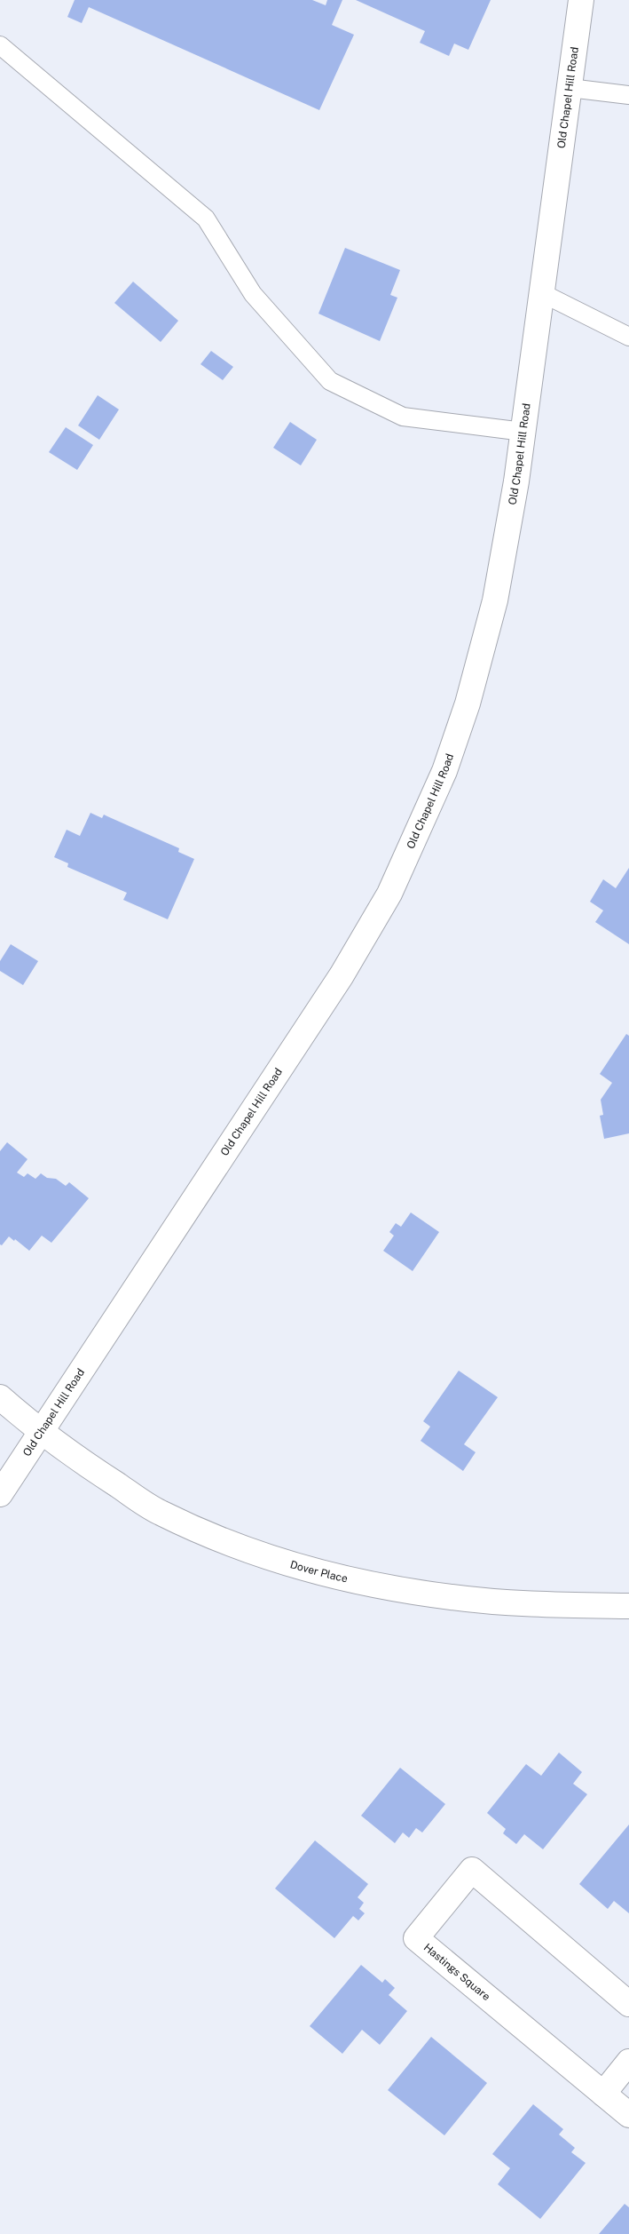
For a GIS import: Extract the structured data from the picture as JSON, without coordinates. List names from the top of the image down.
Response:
{
  "streets": {
    "street": ["Old Chapel Hill Road", "Dover Place", "Hastings Square"]
  },
  "crossings": [
    ["Old Chapel Hill Road", "Dover Place"]
  ]
}
